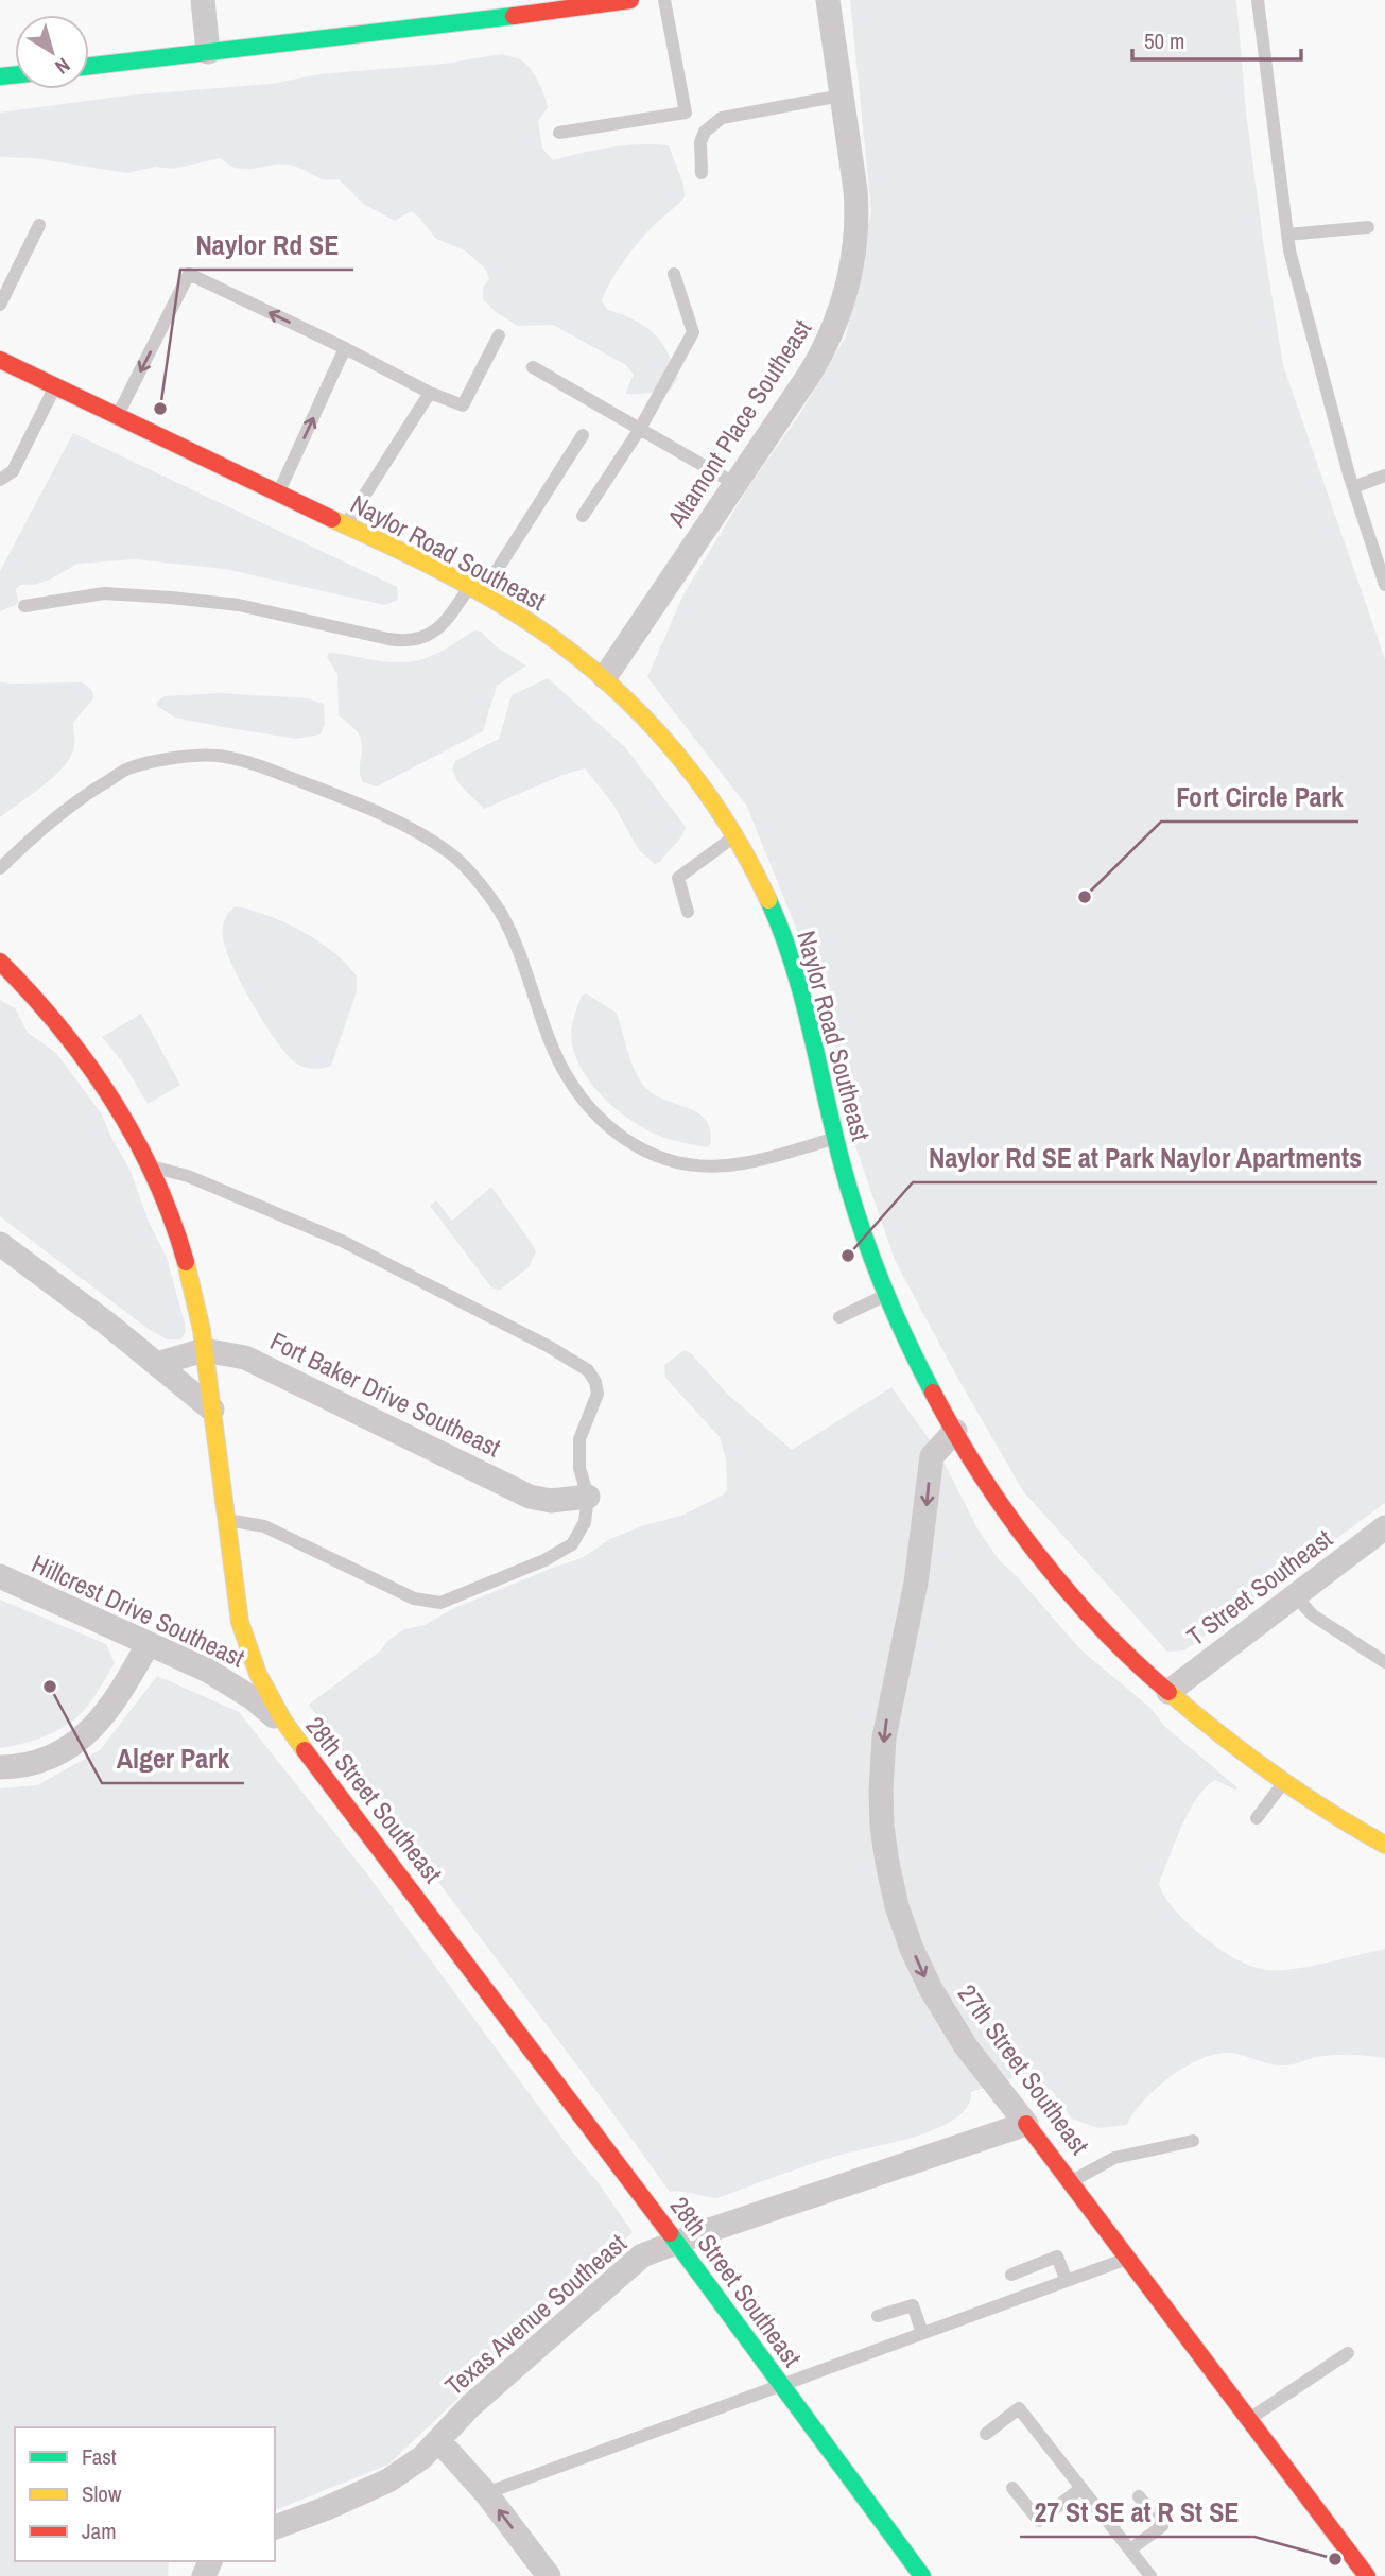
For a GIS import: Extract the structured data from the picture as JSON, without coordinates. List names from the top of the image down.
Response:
{
  "streets": {
    "street": [
      "Altamont Place Southeast",
      "Naylor Road Southeast",
      "Fort Baker Drive Southeast",
      "T Street Southeast",
      "Hillcrest Drive Southeast",
      "28th Street Southeast",
      "27th Street Southeast",
      "Texas Avenue Southeast"
    ]
  },
  "crossings": [
    ["Altamont Place Southeast", "Naylor Road Southeast"],
    ["Naylor Road Southeast", "T Street Southeast"],
    ["Naylor Road Southeast", "27th Street Southeast"],
    ["Fort Baker Drive Southeast", "28th Street Southeast"],
    ["Hillcrest Drive Southeast", "28th Street Southeast"],
    ["28th Street Southeast", "Texas Avenue Southeast"],
    ["27th Street Southeast", "Texas Avenue Southeast"]
  ],
  "one_way": ["27th Street Southeast"],
  "places": [
    "Naylor Rd SE",
    "Fort Circle Park",
    "Naylor Rd SE at Park Naylor Apartments",
    "Alger Park",
    "27 St SE at R St SE"
  ],
  "legend": ["Fast", "Slow", "Jam"],
  "scale_bar": "50 m",
  "north": "bottom right"
}
